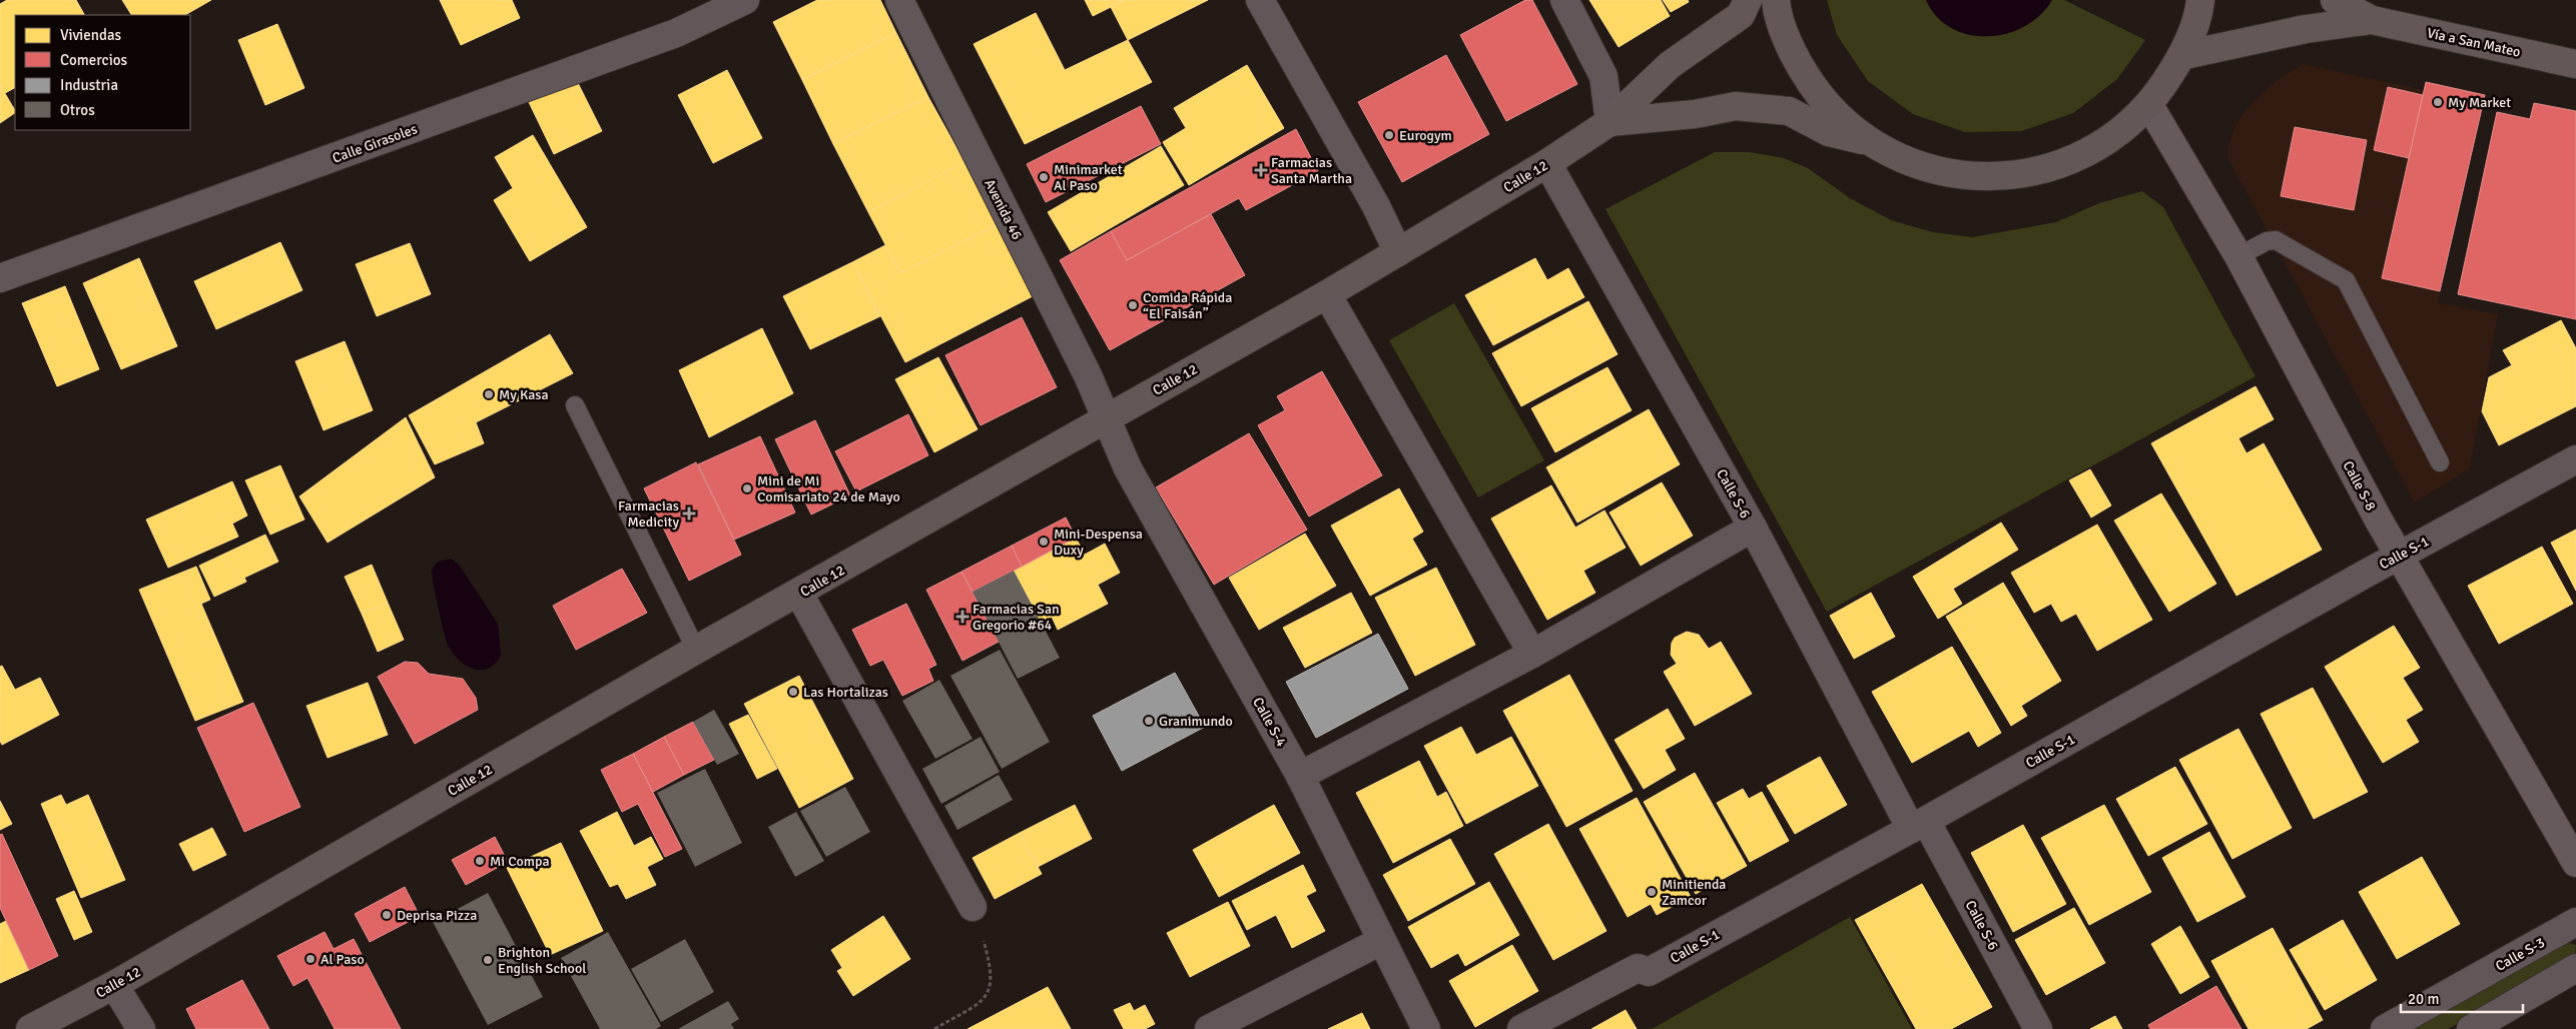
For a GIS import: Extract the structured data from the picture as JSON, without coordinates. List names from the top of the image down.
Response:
{
  "streets": {
    "main road": ["Vía a San Mateo", "Calle 12"],
    "street": [
      "Calle Girasoles",
      "Avenida 46",
      "Calle S-8",
      "Calle S-6",
      "Calle S-1",
      "Calle S-4",
      "Calle S-3"
    ]
  },
  "crossings": [
    ["Calle 12", "Avenida 46"],
    ["Calle 12", "Calle S-6"],
    ["Calle 12", "Calle S-4"],
    ["Avenida 46", "Calle S-4"],
    ["Calle S-8", "Calle S-1"],
    ["Calle S-6", "Calle S-1"]
  ],
  "places": {
    "other": [
      "My Market",
      "Eurogym",
      "Minimarket Al Paso",
      "Comida Rápida “El Faisán”",
      "My Kasa",
      "Mini de Mi Comisariato 24 de Mayo",
      "Mini-Despensa Duxy",
      "Las Hortalizas",
      "Granimundo",
      "Mi Compa",
      "Minitienda Zamcor",
      "Deprisa Pizza",
      "Al Paso",
      "Brighton English School"
    ],
    "health": ["Farmacias Santa Martha", "Farmacias Medicity", "Farmacias San Gregorio #64"]
  },
  "legend": [
    "Viviendas",
    "Comercios",
    "Industria",
    "Otros"
  ],
  "scale_bar": "20 m"
}
